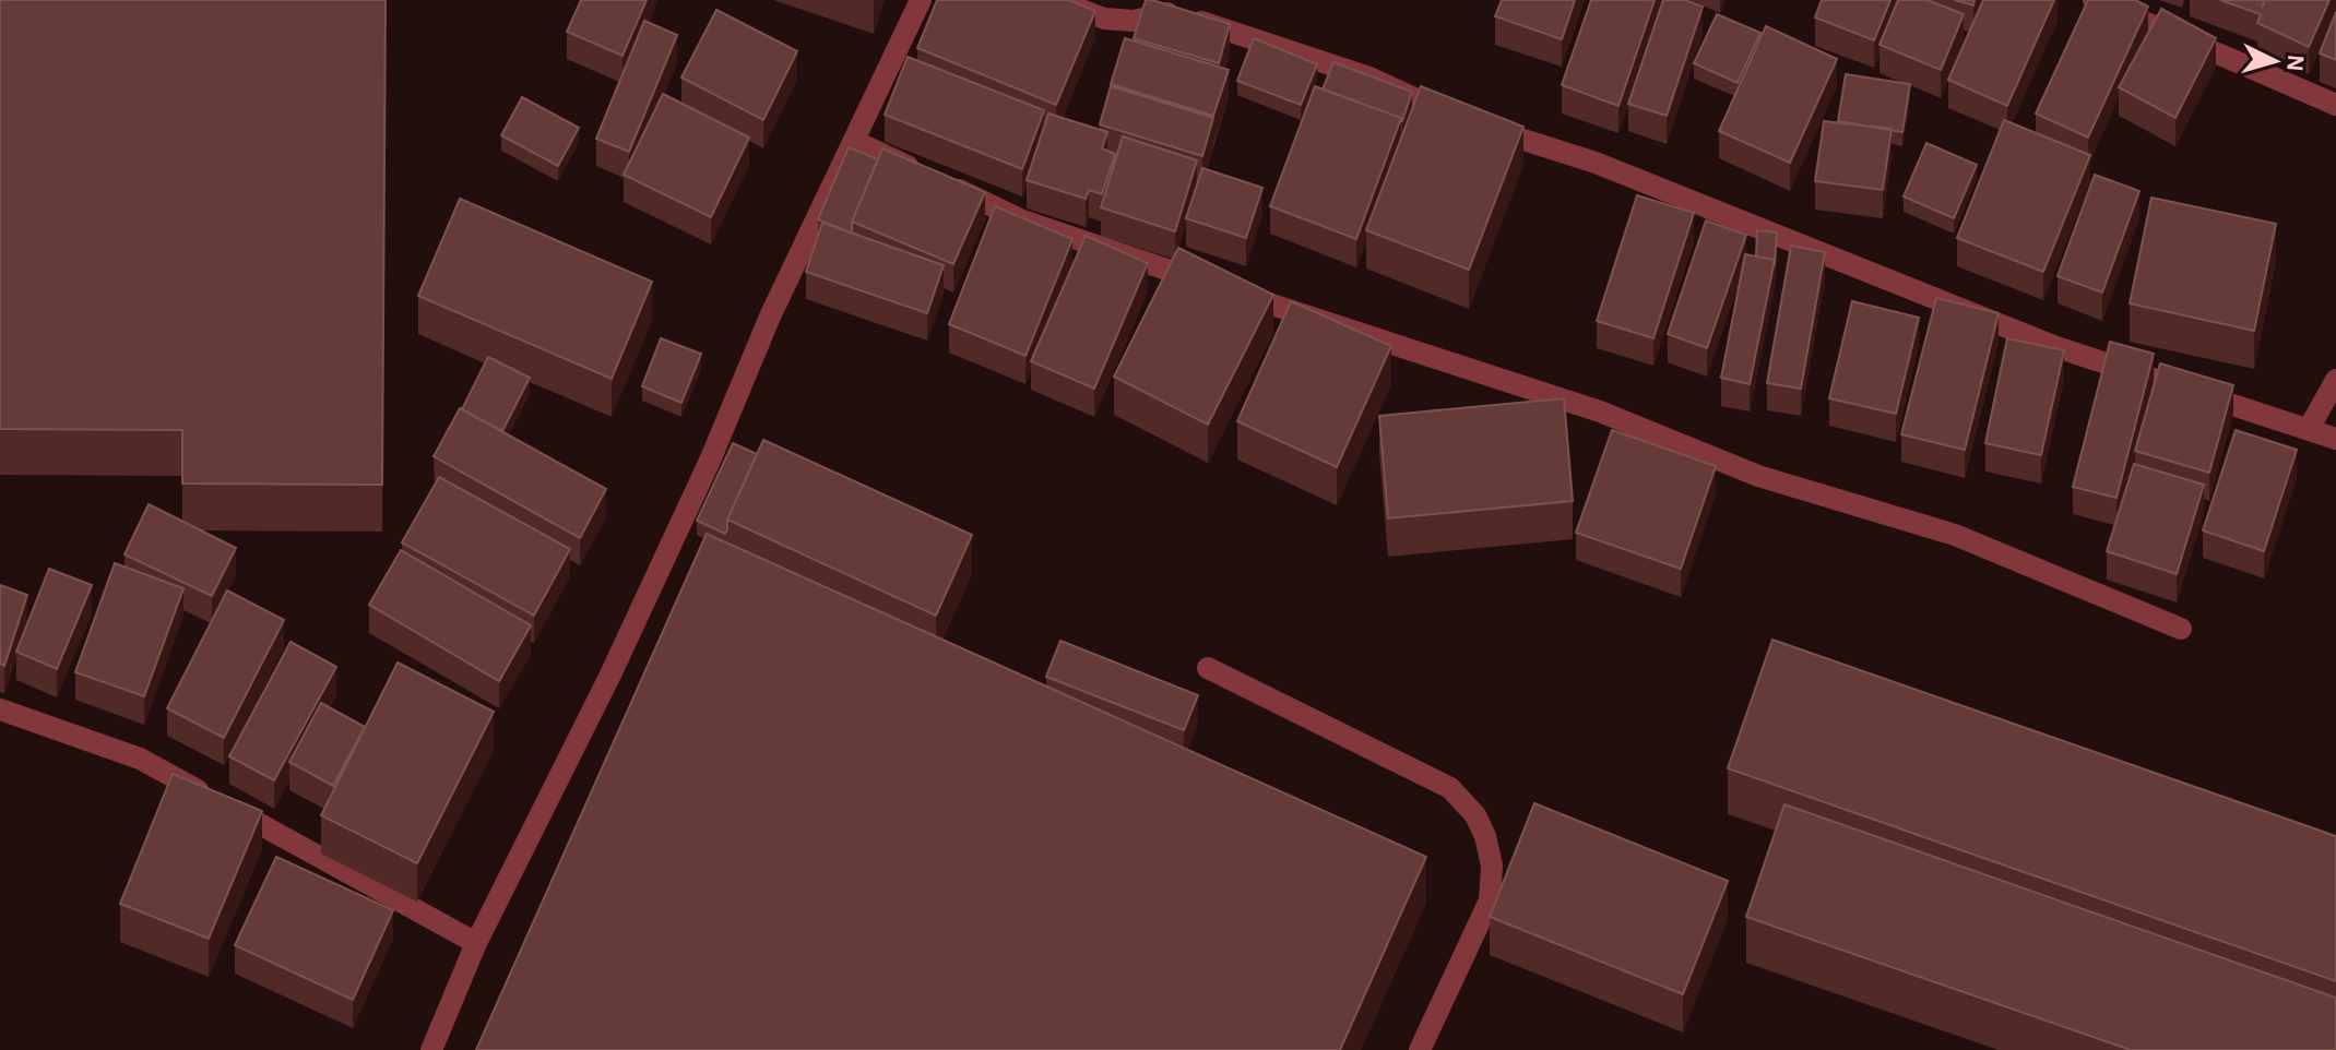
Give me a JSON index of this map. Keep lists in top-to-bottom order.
{
  "north": "right"
}
